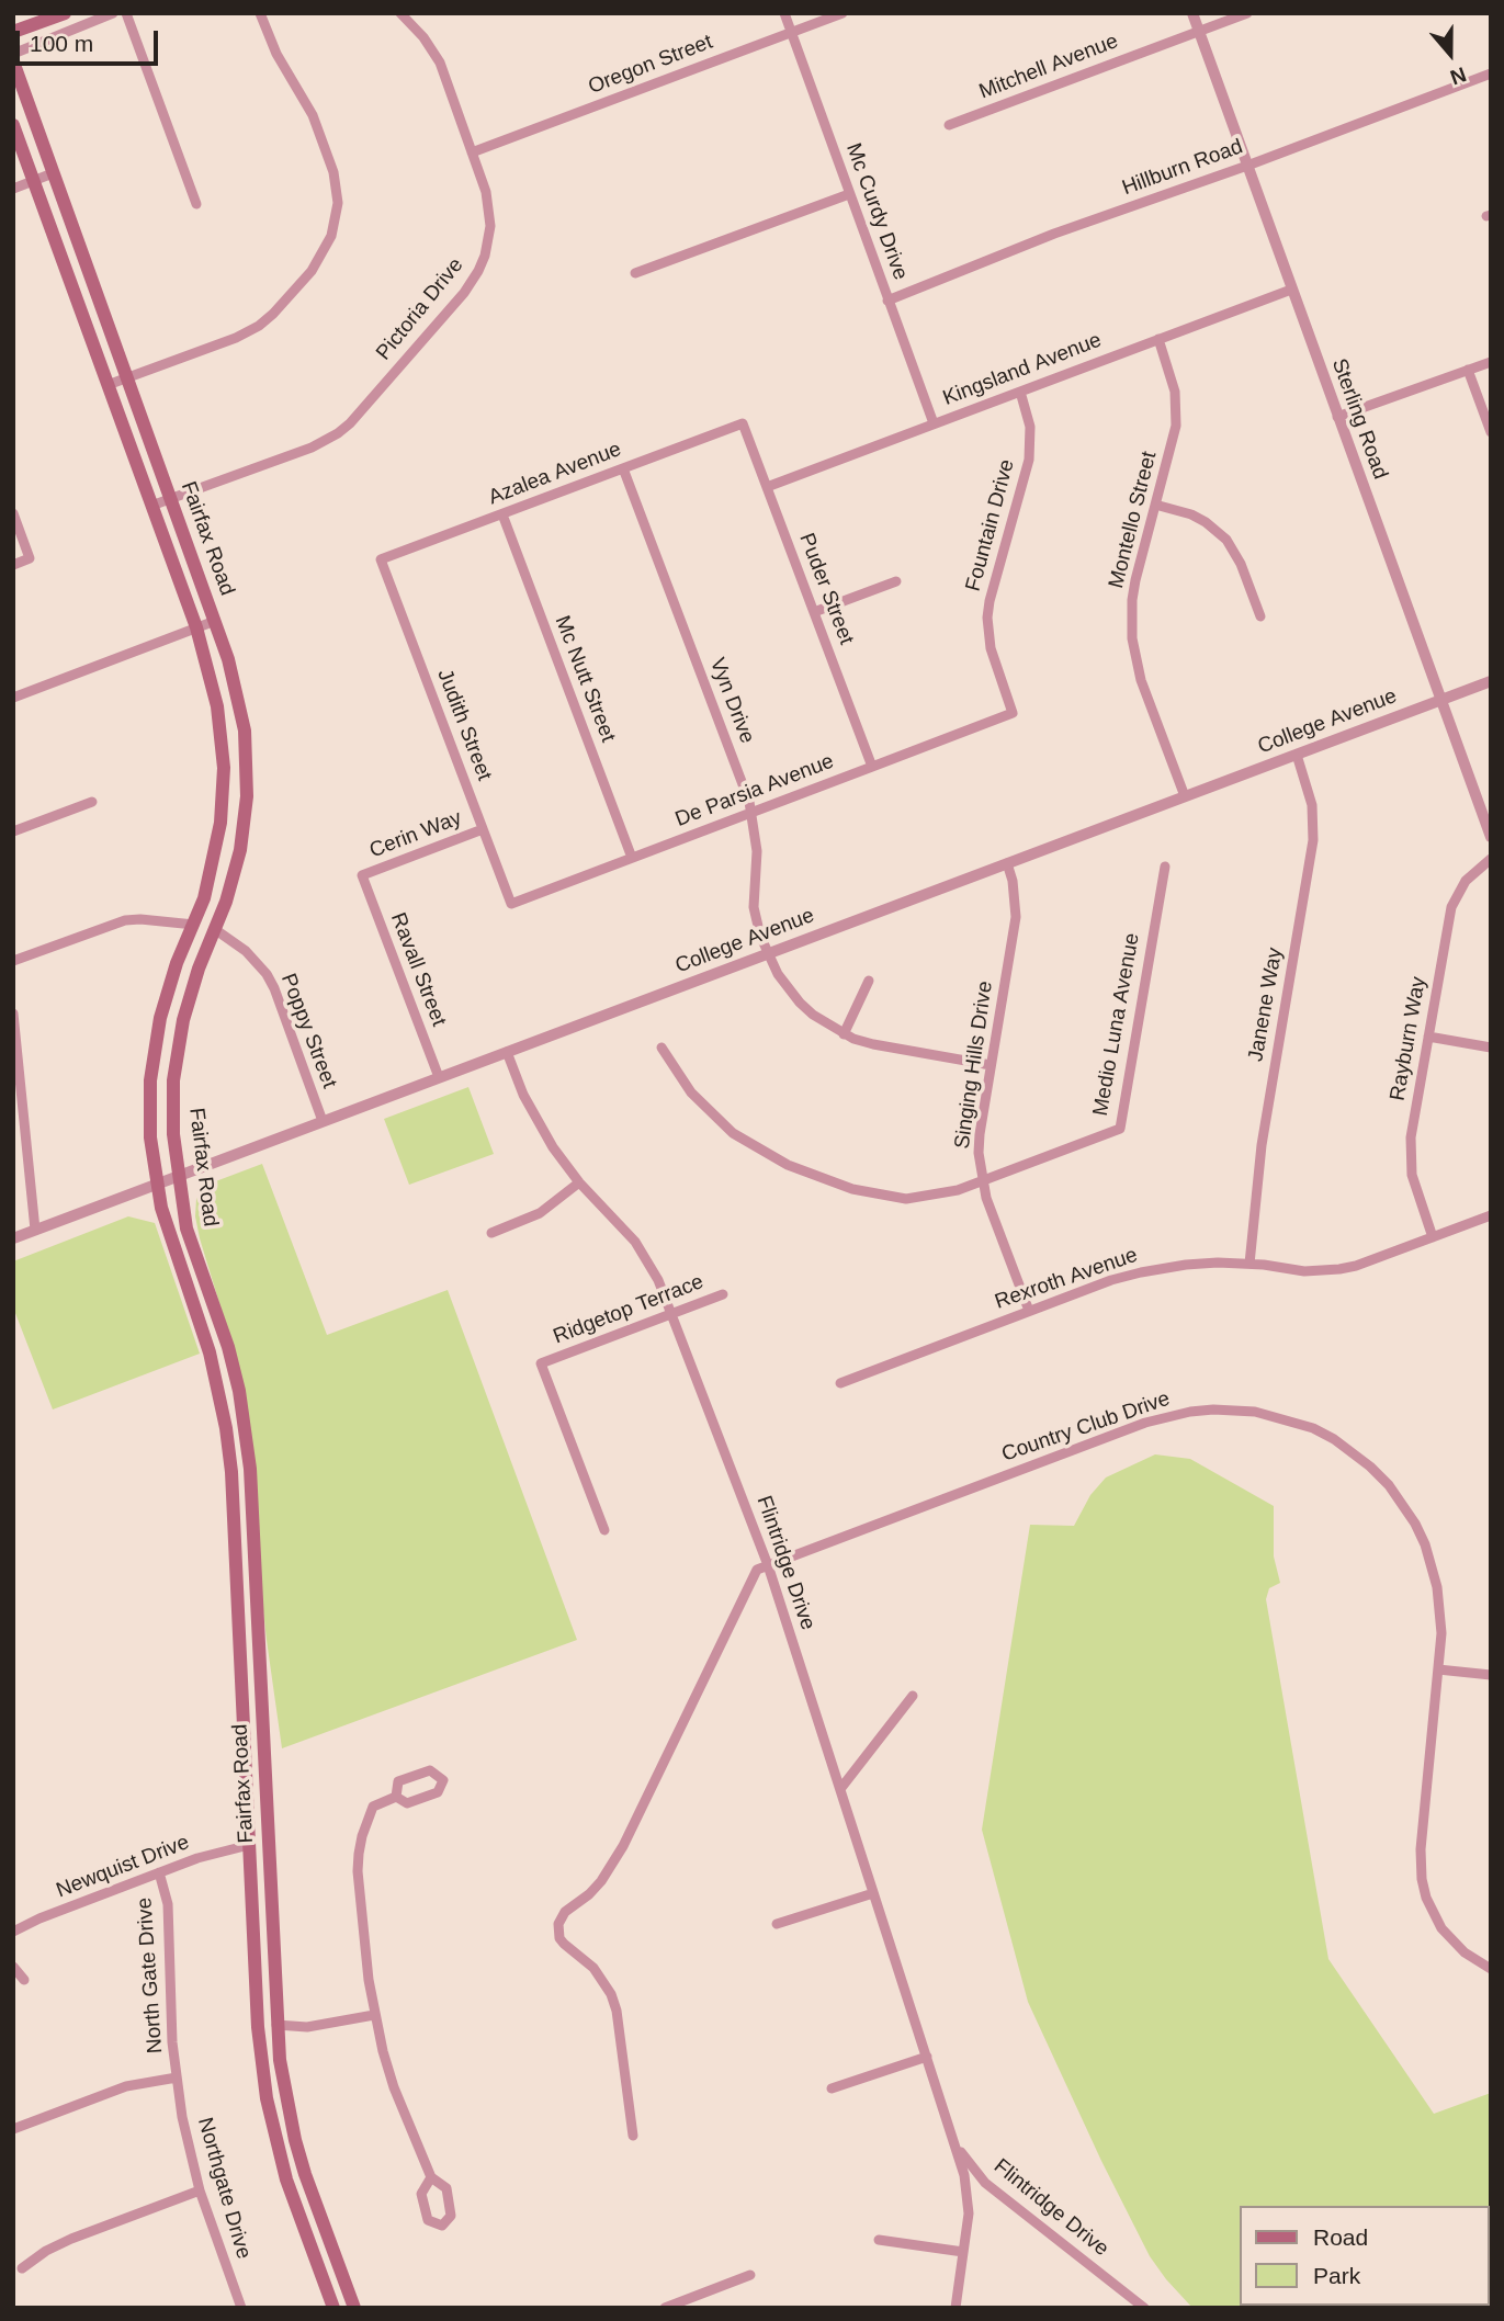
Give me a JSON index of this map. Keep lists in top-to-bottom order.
{
  "streets": {
    "main road": ["Fairfax Road"],
    "street": [
      "Oregon Street",
      "Mitchell Avenue",
      "Hillburn Road",
      "Mc Curdy Drive",
      "Pictoria Drive",
      "Kingsland Avenue",
      "Sterling Road",
      "Azalea Avenue",
      "Montello Street",
      "Fountain Drive",
      "Puder Street",
      "Mc Nutt Street",
      "Vyn Drive",
      "College Avenue",
      "Judith Street",
      "De Parsia Avenue",
      "Cerin Way",
      "Ravall Street",
      "Janene Way",
      "Medio Luna Avenue",
      "Poppy Street",
      "Rayburn Way",
      "Singing Hills Drive",
      "Rexroth Avenue",
      "Ridgetop Terrace",
      "Country Club Drive",
      "Flintridge Drive",
      "Newquist Drive",
      "North Gate Drive",
      "Northgate Drive"
    ]
  },
  "crossings": [
    ["Oregon Street", "Mc Curdy Drive"],
    ["Oregon Street", "Pictoria Drive"],
    ["Mitchell Avenue", "Sterling Road"],
    ["Hillburn Road", "Mc Curdy Drive"],
    ["Hillburn Road", "Sterling Road"],
    ["Mc Curdy Drive", "Kingsland Avenue"],
    ["Pictoria Drive", "Fairfax Road"],
    ["Kingsland Avenue", "Sterling Road"],
    ["Kingsland Avenue", "Montello Street"],
    ["Kingsland Avenue", "Fountain Drive"],
    ["Kingsland Avenue", "Puder Street"],
    ["Sterling Road", "College Avenue"],
    ["Azalea Avenue", "Puder Street"],
    ["Azalea Avenue", "Mc Nutt Street"],
    ["Azalea Avenue", "Vyn Drive"],
    ["Azalea Avenue", "Judith Street"],
    ["Montello Street", "College Avenue"],
    ["Fountain Drive", "De Parsia Avenue"],
    ["Fairfax Road", "College Avenue"],
    ["Fairfax Road", "Poppy Street"],
    ["Fairfax Road", "Newquist Drive"],
    ["Puder Street", "De Parsia Avenue"],
    ["Mc Nutt Street", "De Parsia Avenue"],
    ["Vyn Drive", "College Avenue"],
    ["Vyn Drive", "De Parsia Avenue"],
    ["Vyn Drive", "Singing Hills Drive"],
    ["College Avenue", "Ravall Street"],
    ["College Avenue", "Janene Way"],
    ["College Avenue", "Poppy Street"],
    ["College Avenue", "Singing Hills Drive"],
    ["College Avenue", "Flintridge Drive"],
    ["Judith Street", "De Parsia Avenue"],
    ["Judith Street", "Cerin Way"],
    ["Cerin Way", "Ravall Street"],
    ["Janene Way", "Rexroth Avenue"],
    ["Medio Luna Avenue", "Singing Hills Drive"],
    ["Rayburn Way", "Rexroth Avenue"],
    ["Singing Hills Drive", "Rexroth Avenue"],
    ["Ridgetop Terrace", "Flintridge Drive"],
    ["Country Club Drive", "Flintridge Drive"],
    ["Newquist Drive", "North Gate Drive"],
    ["North Gate Drive", "Northgate Drive"]
  ],
  "legend": ["Road", "Park"],
  "scale_bar": "100 m",
  "north": "bottom"
}
